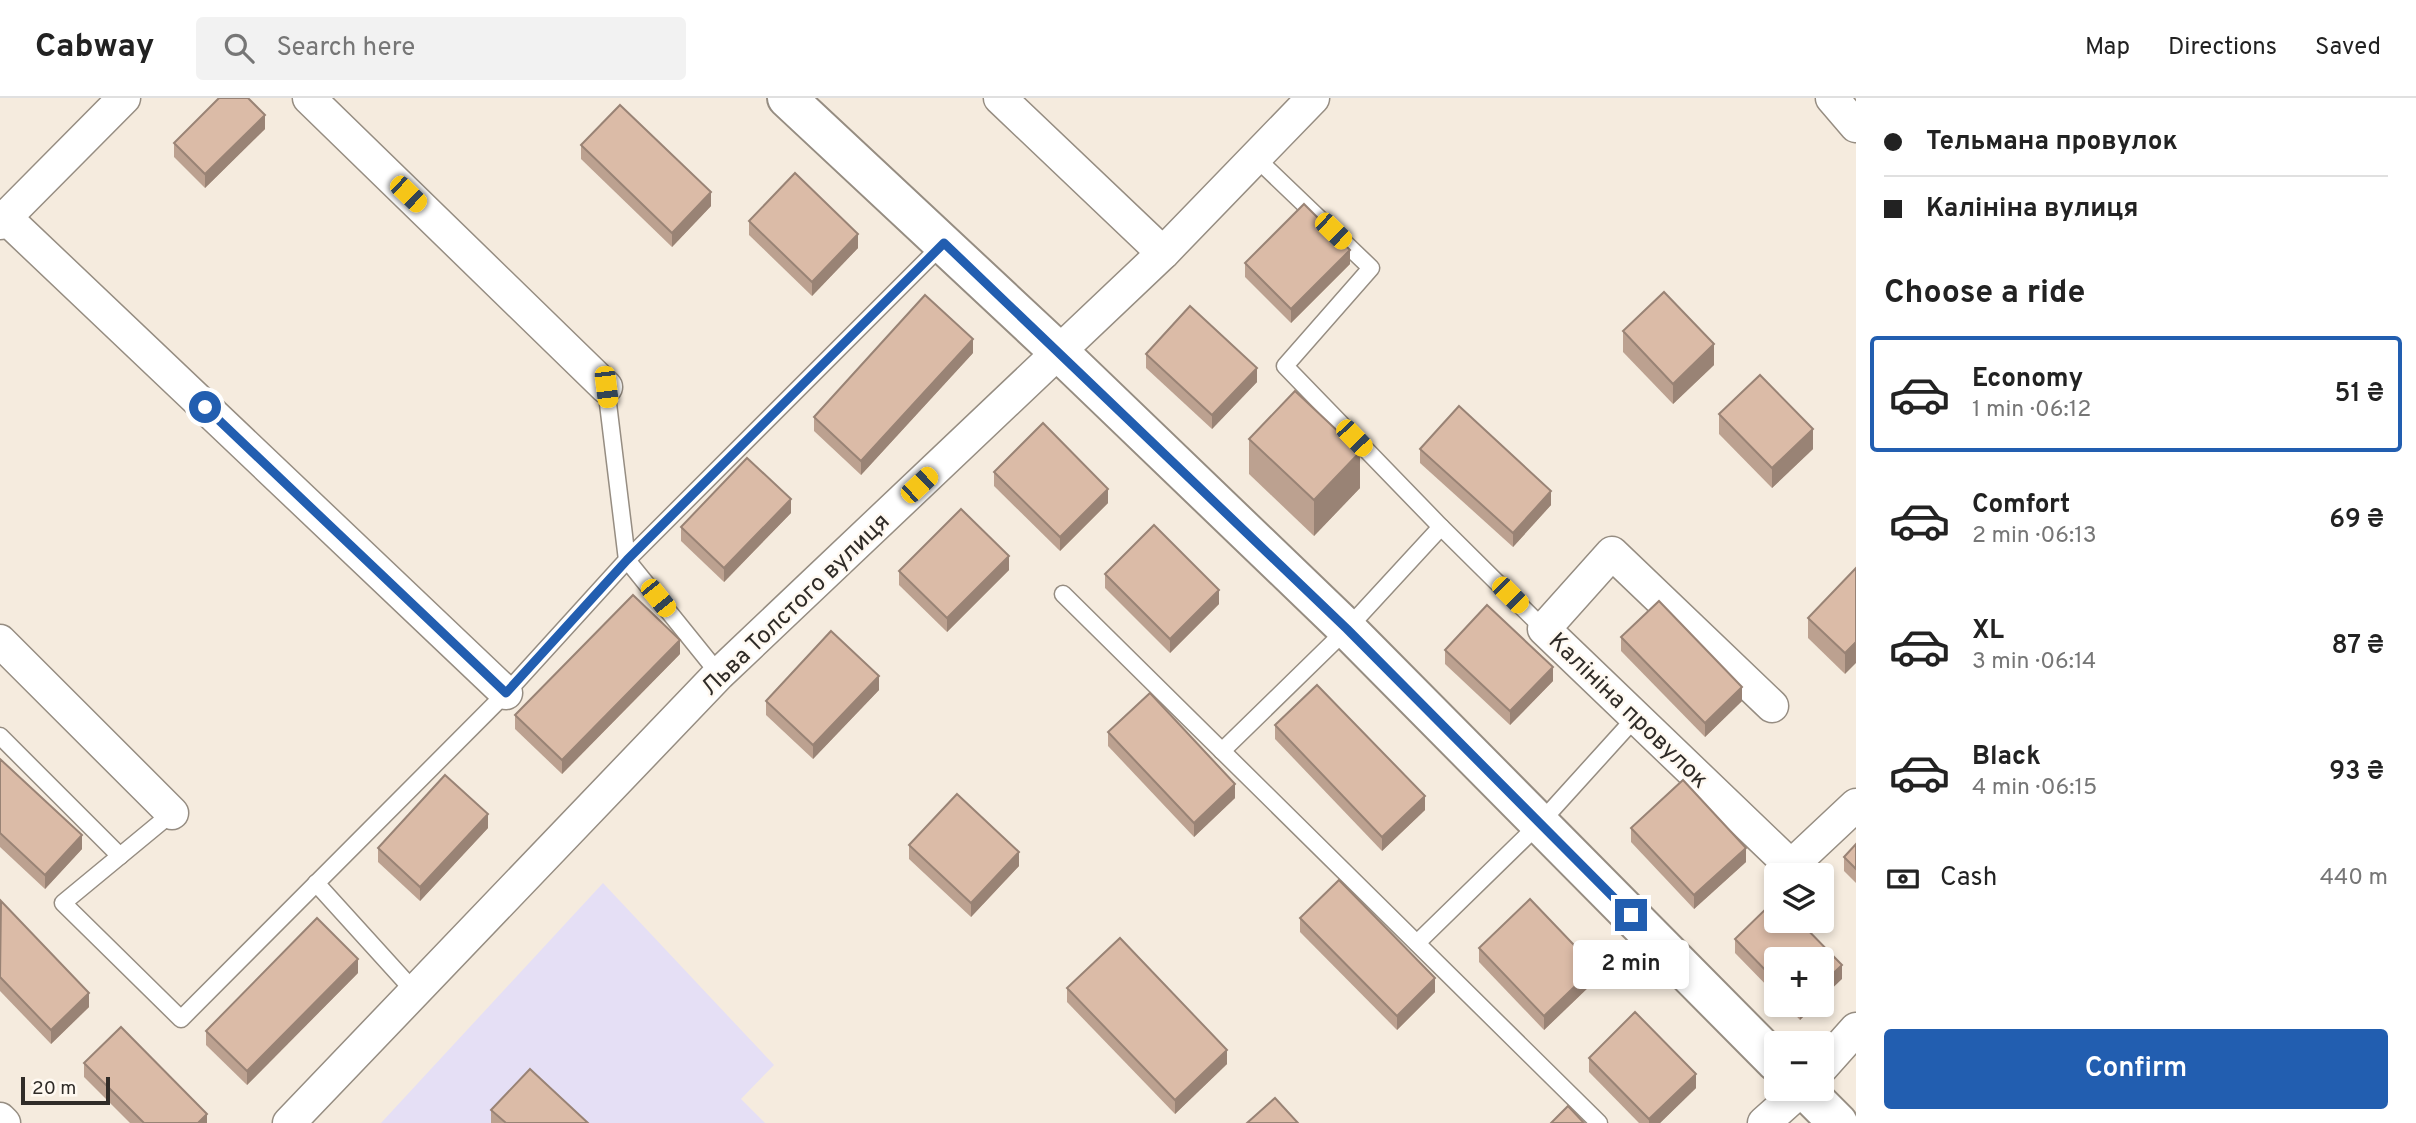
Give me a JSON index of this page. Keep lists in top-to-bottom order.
{
  "streets": {
    "street": ["Льва Толстого вулиця", "Калініна провулок"]
  },
  "scale_bar": "20 m",
  "page": {
    "header": "Cabway",
    "search": "Search here",
    "nav": ["Map", "Directions", "Saved"],
    "banner": ["Тельмана провулок", "Калініна вулиця"],
    "heading": "Choose a ride",
    "list": [
      {
        "name": "Economy",
        "note": "1 min · 06:12",
        "value": "51 ₴"
      },
      {
        "name": "Comfort",
        "note": "2 min · 06:13",
        "value": "69 ₴"
      },
      {
        "name": "XL",
        "note": "3 min · 06:14",
        "value": "87 ₴"
      },
      {
        "name": "Black",
        "note": "4 min · 06:15",
        "value": "93 ₴"
      }
    ],
    "pay": ["Cash", "440 m"],
    "map_buttons": ["+", "−"],
    "bubble": "2 min",
    "buttons": "Confirm",
    "scale": "20 m"
  }
}
